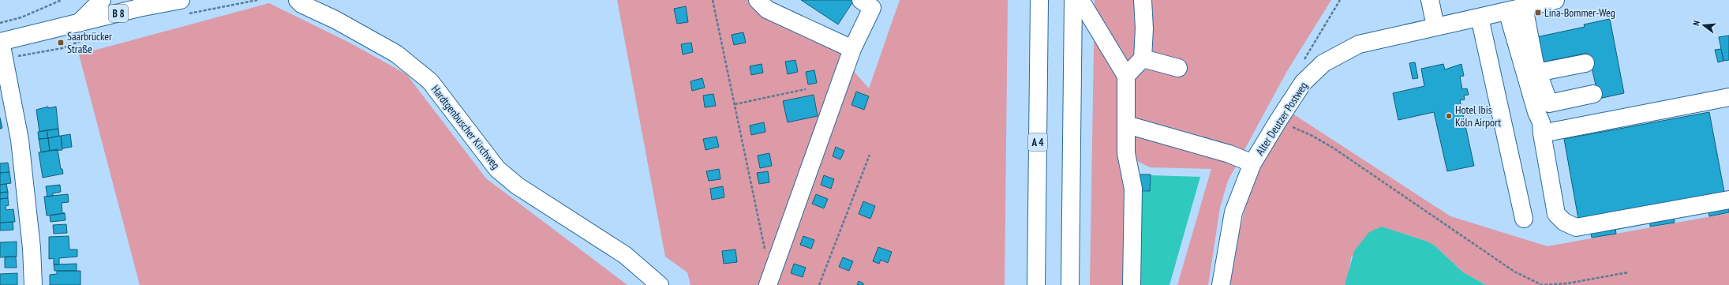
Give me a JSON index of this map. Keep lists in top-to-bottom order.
{
  "streets": {
    "main road": [
      "B 8",
      "Alter Deutzer Postweg",
      "Hardtgenbuscher Kirchweg",
      "A 4"
    ]
  },
  "places": {
    "transit": ["Lina-Bommer-Weg", "Saarbrücker Straße"],
    "other": ["Hotel Ibis Köln Airport"]
  },
  "north": "left"
}
